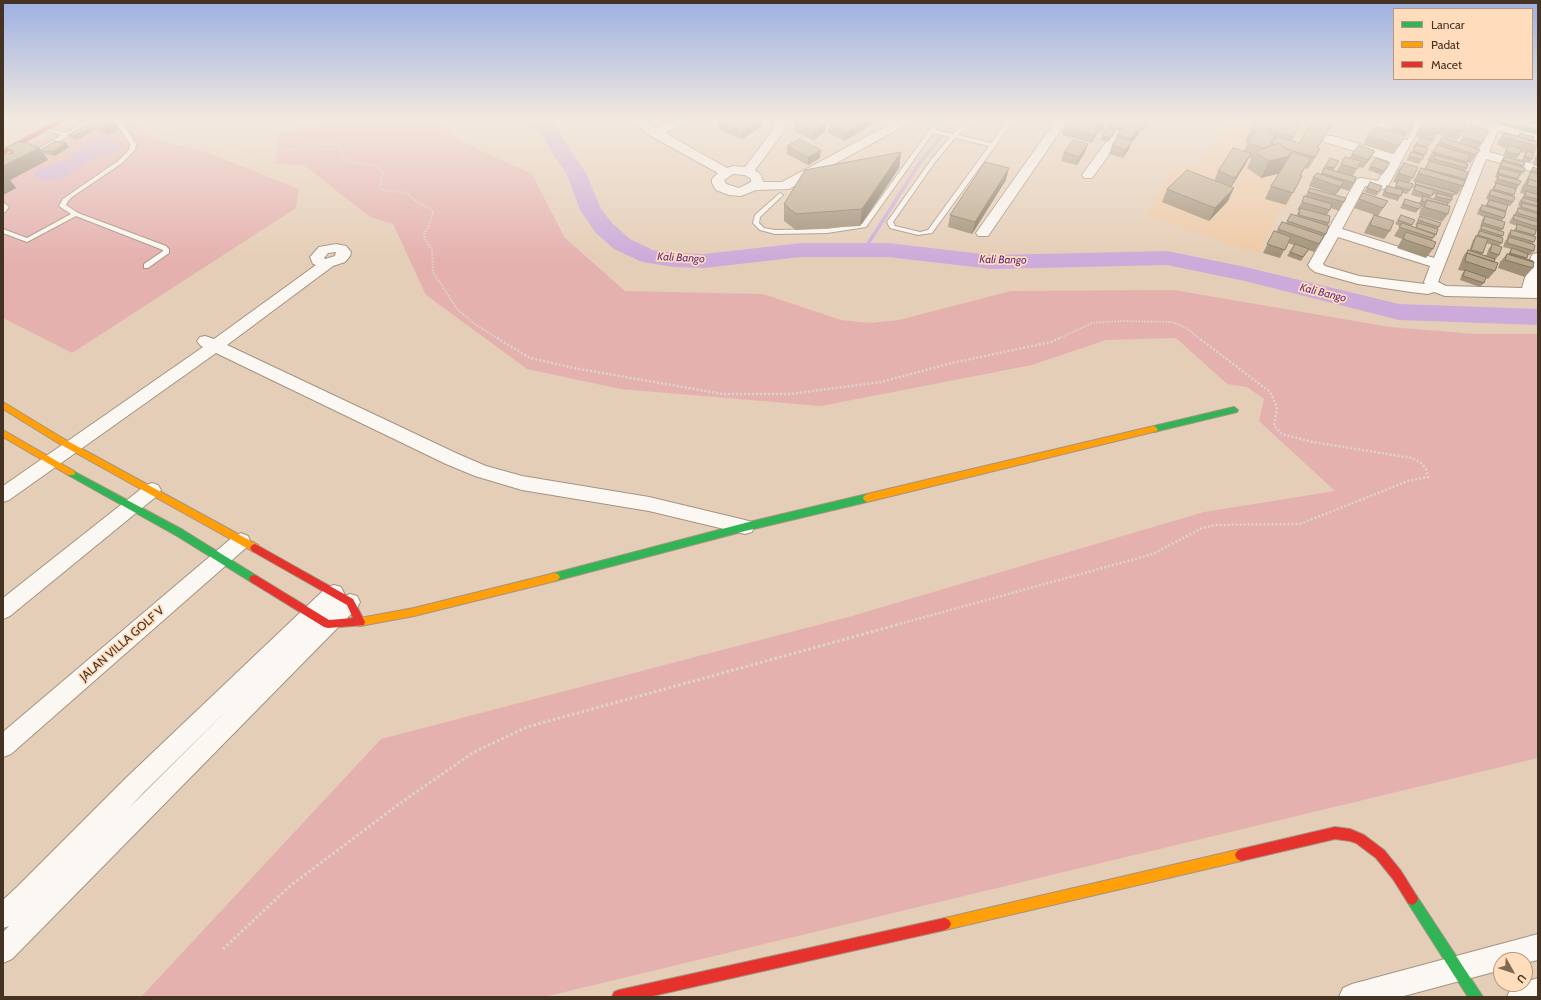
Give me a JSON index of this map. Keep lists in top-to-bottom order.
{
  "streets": {
    "street": ["JALAN VILLA GOLF V"]
  },
  "water": ["Kali Bango"],
  "legend": ["Lancar", "Padat", "Macet"],
  "north": "bottom right"
}
